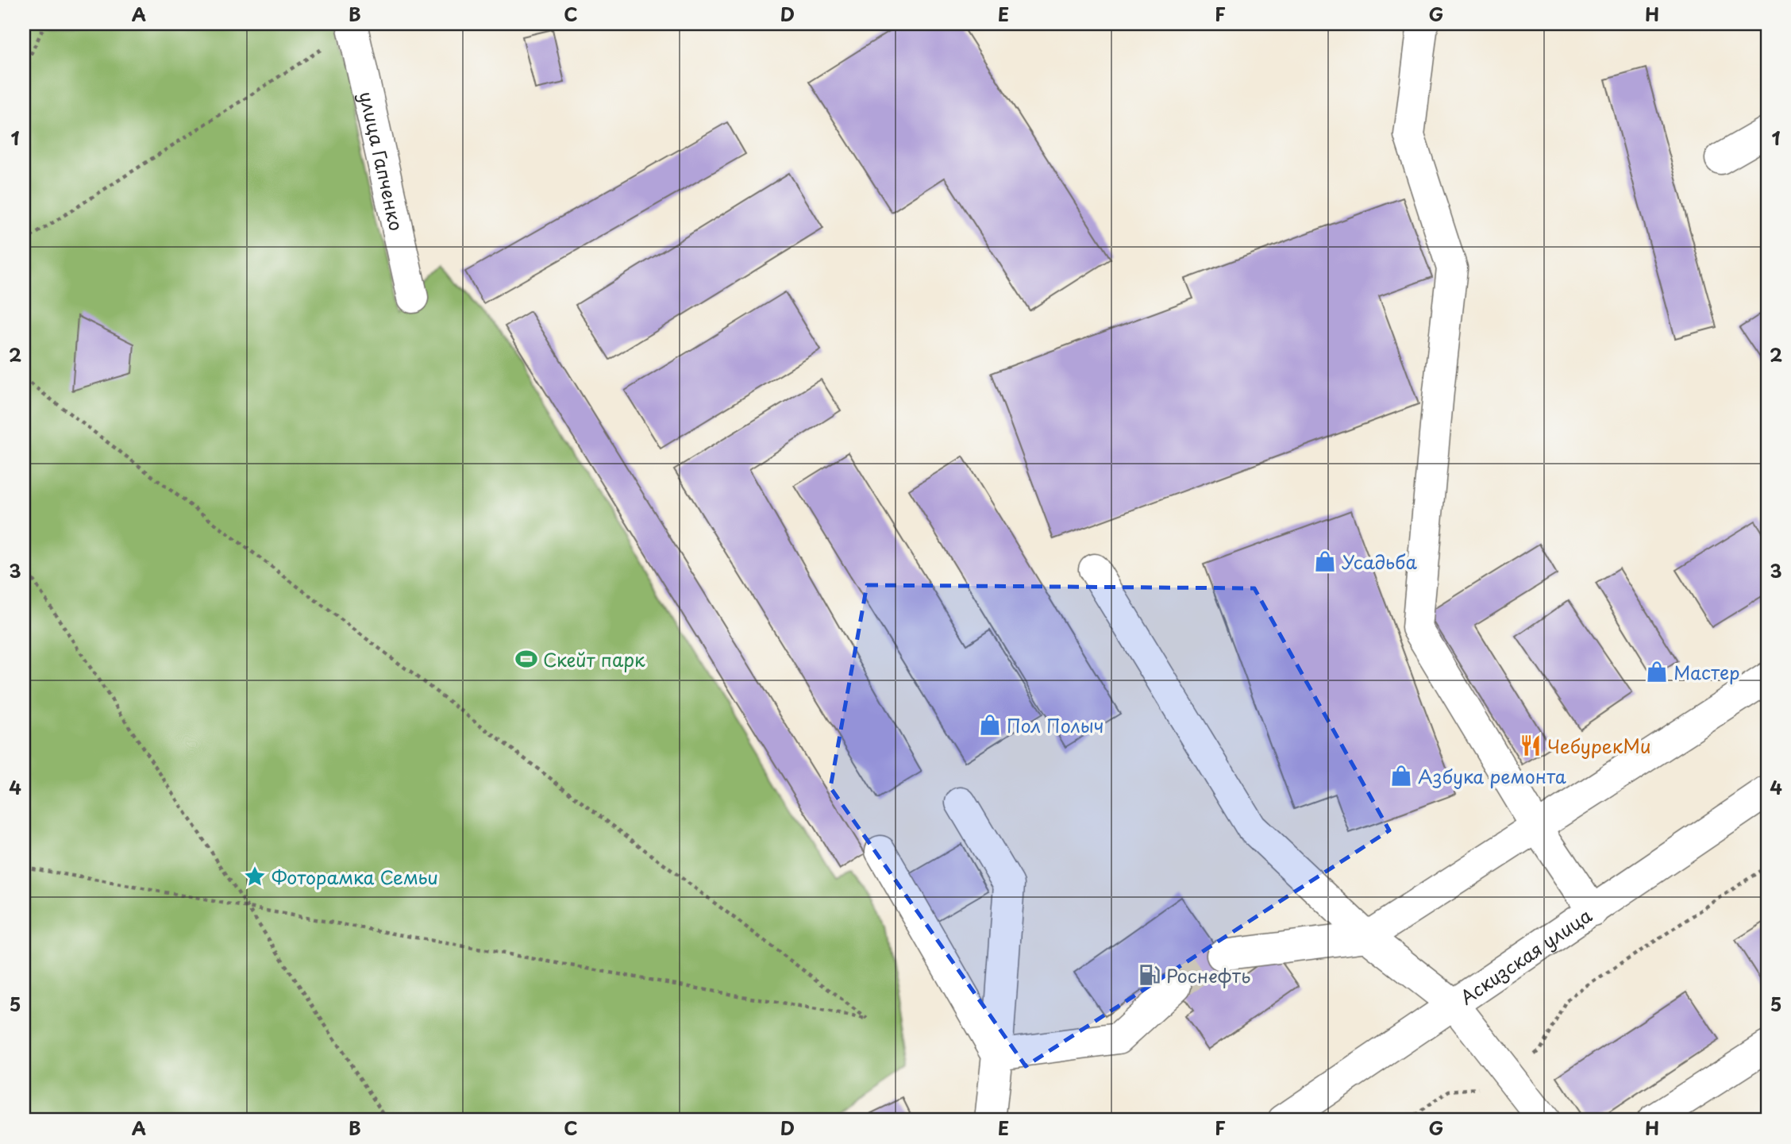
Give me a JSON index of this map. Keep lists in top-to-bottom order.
{
  "streets": {
    "main road": ["улица Гапченко", "Аскизская улица"]
  },
  "places": {
    "shop": [
      "Усадьба",
      "Мастер",
      "Пол Полыч",
      "Азбука ремонта"
    ],
    "sports": ["Скейт парк"],
    "restaurant": ["ЧебурекМи"],
    "place": ["Фоторамка Семьи"],
    "fuel station": ["Роснефть"]
  },
  "grid": {
    "columns": [
      "A",
      "B",
      "C",
      "D",
      "E",
      "F",
      "G",
      "H"
    ],
    "rows": [
      "1",
      "2",
      "3",
      "4",
      "5"
    ]
  }
}
